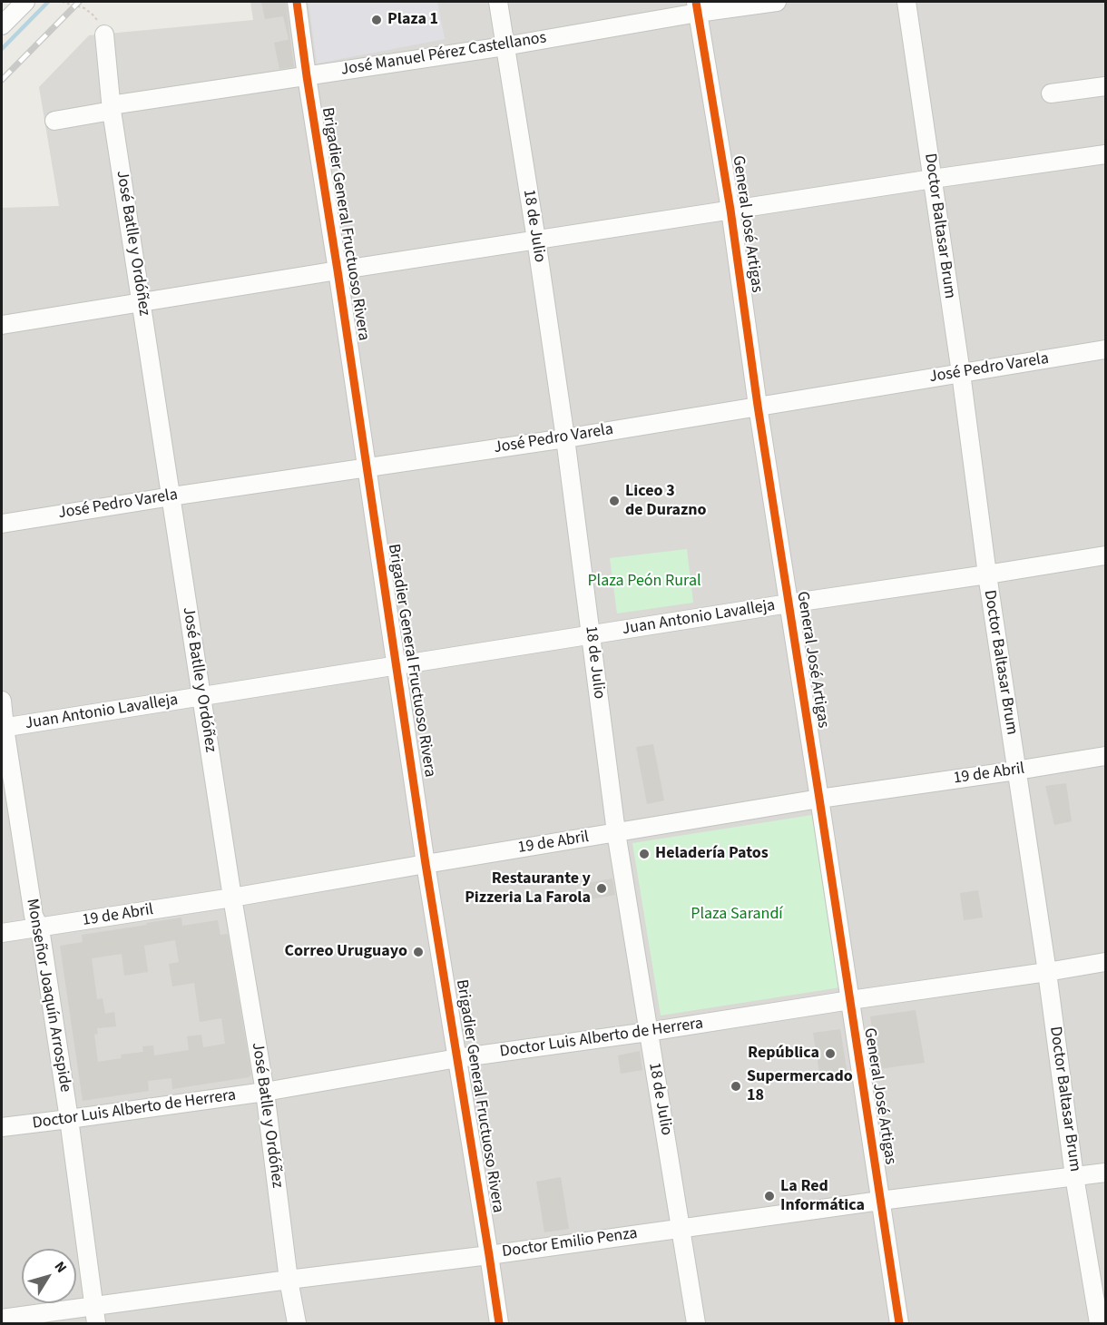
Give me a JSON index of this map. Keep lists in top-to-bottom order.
{
  "streets": {
    "street": [
      "José Manuel Pérez Castellanos",
      "Brigadier General Fructuoso Rivera",
      "General José Artigas",
      "18 de Julio",
      "Doctor Baltasar Brum",
      "José Batlle y Ordóñez",
      "José Pedro Varela",
      "Juan Antonio Lavalleja",
      "19 de Abril",
      "Monseñor Joaquín Arrospide",
      "Doctor Luis Alberto de Herrera",
      "Doctor Emilio Penza"
    ]
  },
  "crossings": [
    ["José Manuel Pérez Castellanos", "Brigadier General Fructuoso Rivera"],
    ["José Manuel Pérez Castellanos", "General José Artigas"],
    ["José Manuel Pérez Castellanos", "18 de Julio"],
    ["José Manuel Pérez Castellanos", "José Batlle y Ordóñez"],
    ["Brigadier General Fructuoso Rivera", "José Pedro Varela"],
    ["Brigadier General Fructuoso Rivera", "Juan Antonio Lavalleja"],
    ["Brigadier General Fructuoso Rivera", "19 de Abril"],
    ["Brigadier General Fructuoso Rivera", "Doctor Luis Alberto de Herrera"],
    ["Brigadier General Fructuoso Rivera", "Doctor Emilio Penza"],
    ["General José Artigas", "José Pedro Varela"],
    ["General José Artigas", "Juan Antonio Lavalleja"],
    ["General José Artigas", "19 de Abril"],
    ["General José Artigas", "Doctor Luis Alberto de Herrera"],
    ["General José Artigas", "Doctor Emilio Penza"],
    ["18 de Julio", "José Pedro Varela"],
    ["18 de Julio", "Juan Antonio Lavalleja"],
    ["18 de Julio", "19 de Abril"],
    ["18 de Julio", "Doctor Luis Alberto de Herrera"],
    ["18 de Julio", "Doctor Emilio Penza"],
    ["Doctor Baltasar Brum", "José Pedro Varela"],
    ["Doctor Baltasar Brum", "Juan Antonio Lavalleja"],
    ["Doctor Baltasar Brum", "19 de Abril"],
    ["Doctor Baltasar Brum", "Doctor Luis Alberto de Herrera"],
    ["Doctor Baltasar Brum", "Doctor Emilio Penza"],
    ["José Batlle y Ordóñez", "José Pedro Varela"],
    ["José Batlle y Ordóñez", "Juan Antonio Lavalleja"],
    ["José Batlle y Ordóñez", "19 de Abril"],
    ["José Batlle y Ordóñez", "Doctor Luis Alberto de Herrera"],
    ["José Batlle y Ordóñez", "Doctor Emilio Penza"],
    ["Juan Antonio Lavalleja", "Monseñor Joaquín Arrospide"],
    ["19 de Abril", "Monseñor Joaquín Arrospide"],
    ["Monseñor Joaquín Arrospide", "Doctor Luis Alberto de Herrera"],
    ["Monseñor Joaquín Arrospide", "Doctor Emilio Penza"]
  ],
  "parks": ["Plaza Peón Rural", "Plaza Sarandí"],
  "places": [
    "Plaza 1",
    "Liceo 3 de Durazno",
    "Heladería Patos",
    "Restaurante y Pizzeria La Farola",
    "Correo Uruguayo",
    "República",
    "Supermercado 18",
    "La Red Informática"
  ],
  "north": "top right"
}
